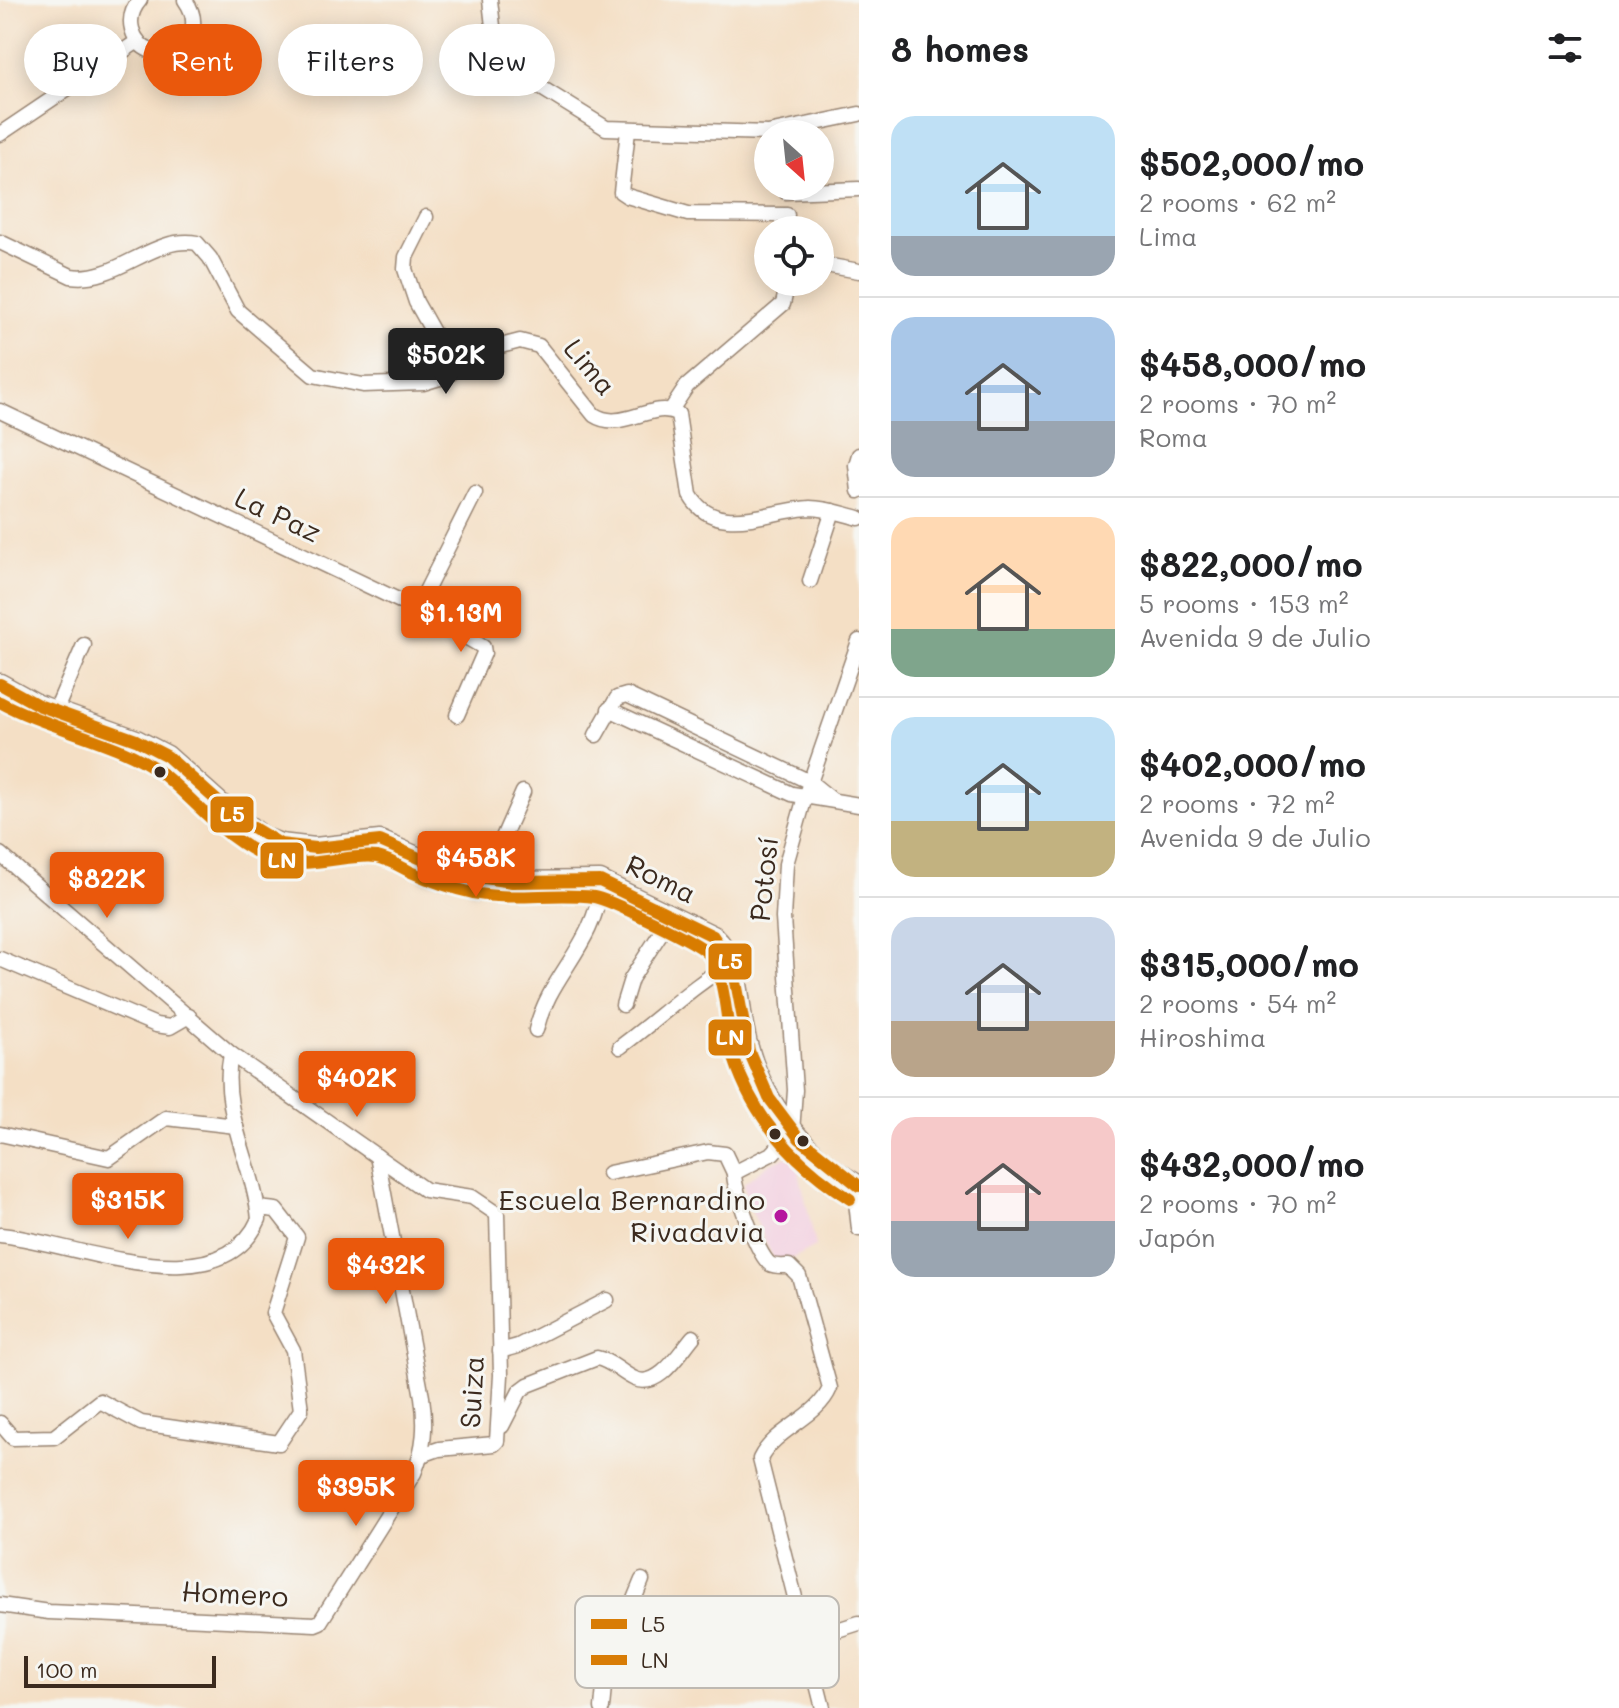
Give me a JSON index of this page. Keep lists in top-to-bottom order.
{
  "streets": {
    "main road": ["Roma"],
    "street": [
      "Lima",
      "La Paz",
      "Potosí",
      "Suiza",
      "Homero"
    ]
  },
  "crossings": [
    ["Suiza", "Homero"]
  ],
  "places": ["Escuela Bernardino Rivadavia"],
  "lines": ["transit line L5", "transit line LN"],
  "legend": ["L5", "LN"],
  "scale_bar": "100 m",
  "north": "bottom right",
  "page": {
    "heading": "8 homes",
    "chip": [
      "Buy",
      "Rent",
      "Filters",
      "New"
    ],
    "list": [
      {
        "name": "$502,000/mo",
        "note": "2 rooms · 62 m² · Lima"
      },
      {
        "name": "$458,000/mo",
        "note": "2 rooms · 70 m² · Roma"
      },
      {
        "name": "$822,000/mo",
        "note": "5 rooms · 153 m² · Avenida 9 de Julio"
      },
      {
        "name": "$402,000/mo",
        "note": "2 rooms · 72 m² · Avenida 9 de Julio"
      },
      {
        "name": "$315,000/mo",
        "note": "2 rooms · 54 m² · Hiroshima"
      },
      {
        "name": "$432,000/mo",
        "note": "2 rooms · 70 m² · Japón"
      }
    ],
    "price": [
      "$502K",
      "$1.13M",
      "$458K",
      "$822K",
      "$402K",
      "$315K",
      "$432K",
      "$395K"
    ],
    "scale": "100 m"
  }
}
